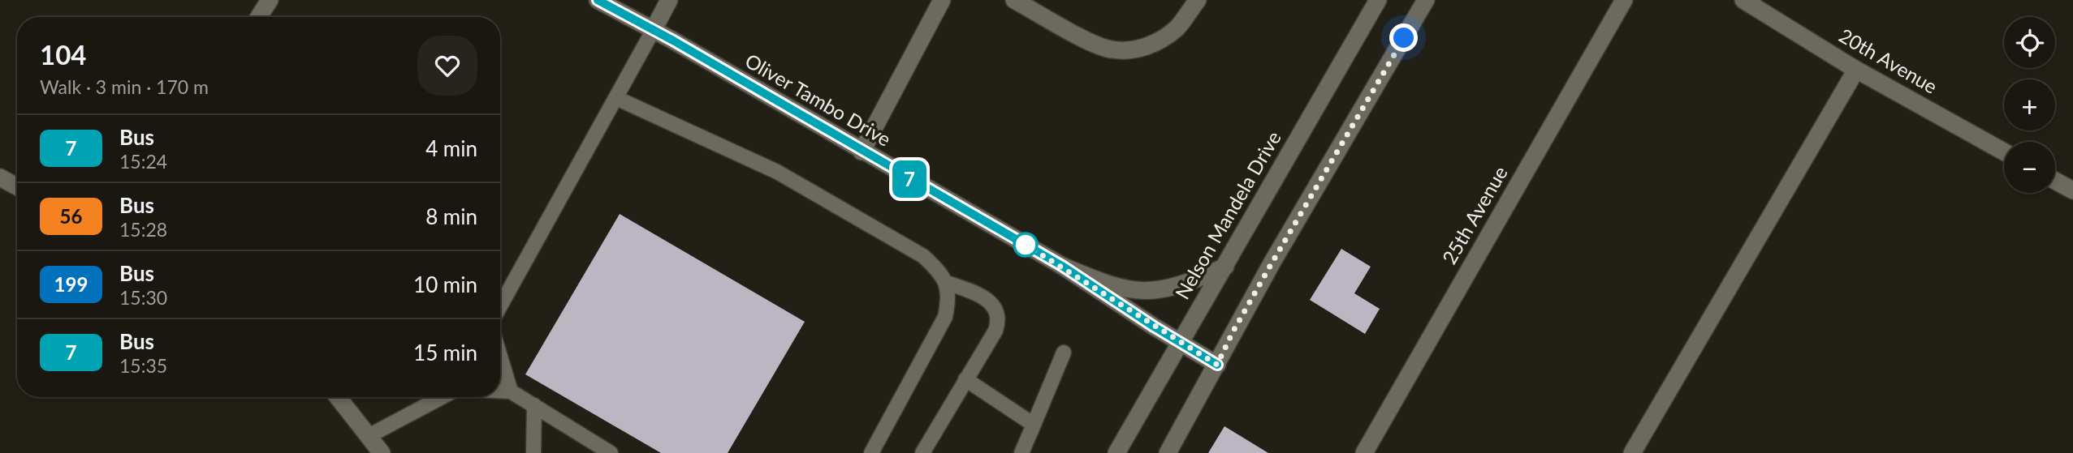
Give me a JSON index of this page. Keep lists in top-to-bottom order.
{
  "streets": {
    "street": [
      "20th Avenue",
      "Oliver Tambo Drive",
      "Nelson Mandela Drive",
      "25th Avenue"
    ]
  },
  "crossings": [
    ["Oliver Tambo Drive", "Nelson Mandela Drive"]
  ],
  "lines": ["bus line 7"],
  "page": {
    "on_map": "7",
    "map_buttons": ["+", "−"],
    "heading": ["104", "Walk · 3 min · 170 m"],
    "list": [
      {
        "mark": "7",
        "name": "Bus",
        "note": "15:24",
        "value": "4 min"
      },
      {
        "mark": "56",
        "name": "Bus",
        "note": "15:28",
        "value": "8 min"
      },
      {
        "mark": "199",
        "name": "Bus",
        "note": "15:30",
        "value": "10 min"
      },
      {
        "mark": "7",
        "name": "Bus",
        "note": "15:35",
        "value": "15 min"
      }
    ]
  }
}
